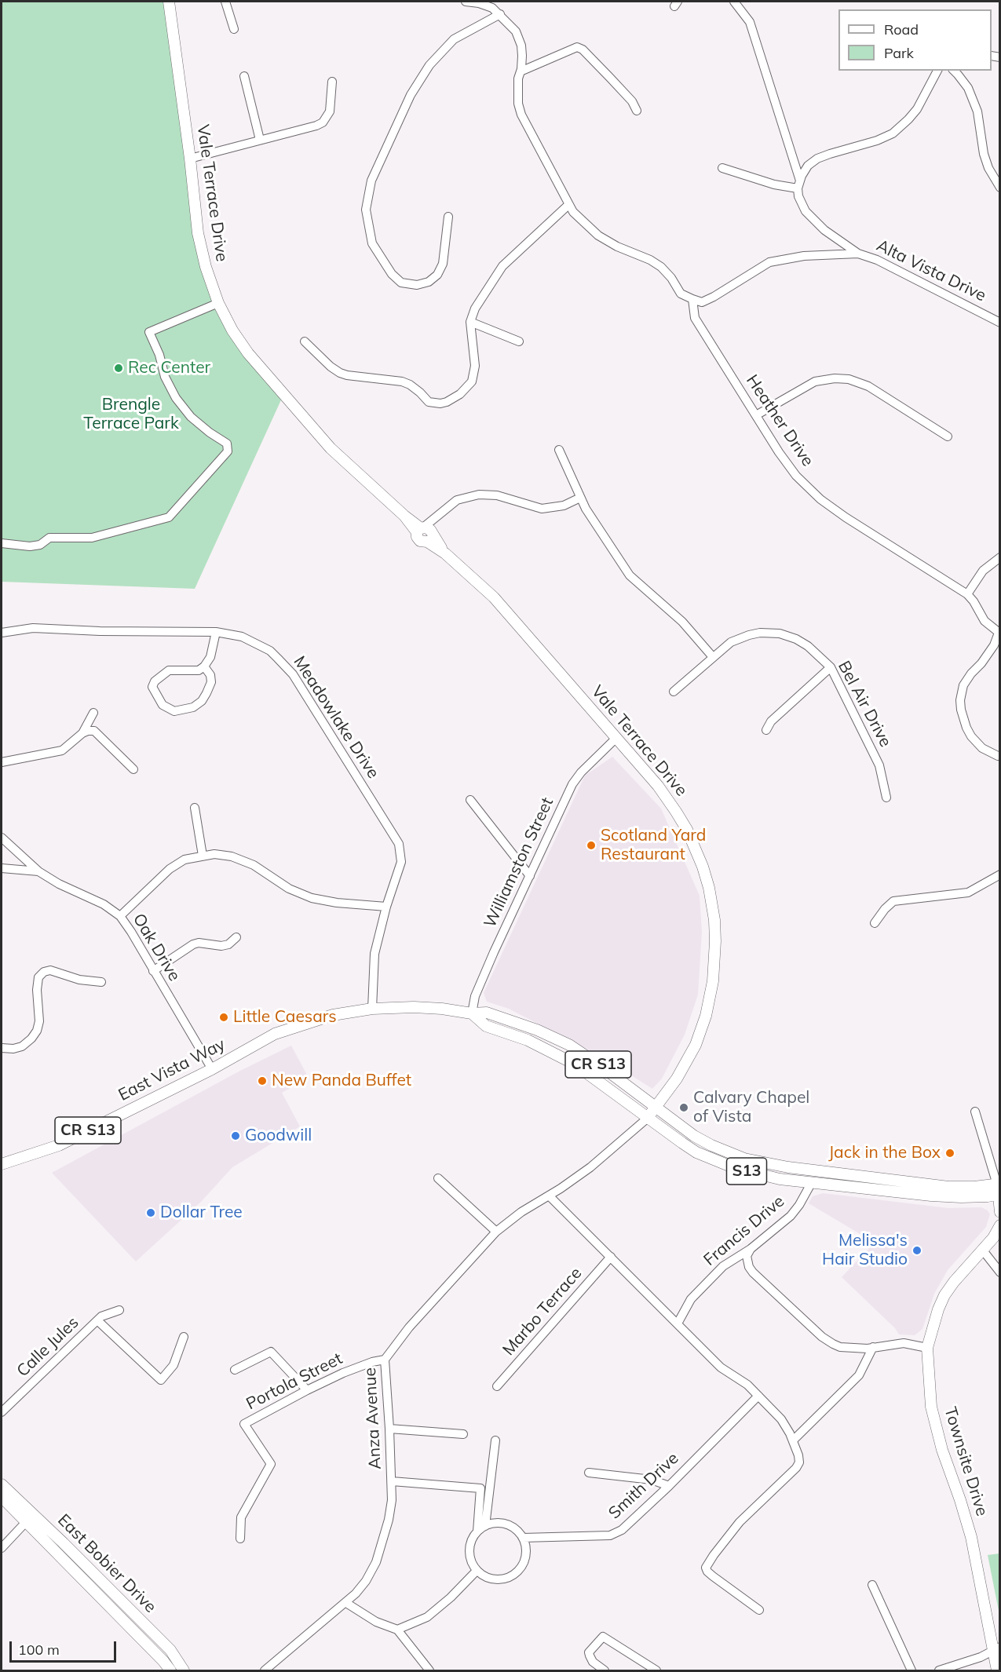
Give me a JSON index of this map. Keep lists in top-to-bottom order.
{
  "streets": {
    "main road": [
      "Vale Terrace Drive",
      "CR S13",
      "East Vista Way",
      "S13",
      "Townsite Drive",
      "East Bobier Drive"
    ],
    "street": [
      "Alta Vista Drive",
      "Heather Drive",
      "Bel Air Drive",
      "Meadowlake Drive",
      "Williamston Street",
      "Oak Drive",
      "Francis Drive",
      "Marbo Terrace",
      "Calle Jules",
      "Portola Street",
      "Anza Avenue",
      "Smith Drive"
    ]
  },
  "crossings": [
    ["Vale Terrace Drive", "Williamston Street"],
    ["Vale Terrace Drive", "CR S13"],
    ["Vale Terrace Drive", "East Vista Way"],
    ["Vale Terrace Drive", "S13"],
    ["Vale Terrace Drive", "Anza Avenue"],
    ["Alta Vista Drive", "Heather Drive"],
    ["Meadowlake Drive", "East Vista Way"],
    ["Williamston Street", "CR S13"],
    ["Williamston Street", "East Vista Way"],
    ["Oak Drive", "East Vista Way"],
    ["CR S13", "East Vista Way"],
    ["CR S13", "S13"],
    ["CR S13", "Anza Avenue"],
    ["East Vista Way", "S13"],
    ["S13", "Francis Drive"],
    ["S13", "Anza Avenue"],
    ["Portola Street", "Anza Avenue"]
  ],
  "parks": ["Brengle Terrace Park"],
  "places": [
    "Rec Center",
    "Scotland Yard Restaurant",
    "Little Caesars",
    "New Panda Buffet",
    "Calvary Chapel of Vista",
    "Goodwill",
    "Jack in the Box",
    "Dollar Tree",
    "Melissa's Hair Studio"
  ],
  "legend": ["Road", "Park"],
  "scale_bar": "100 m"
}
